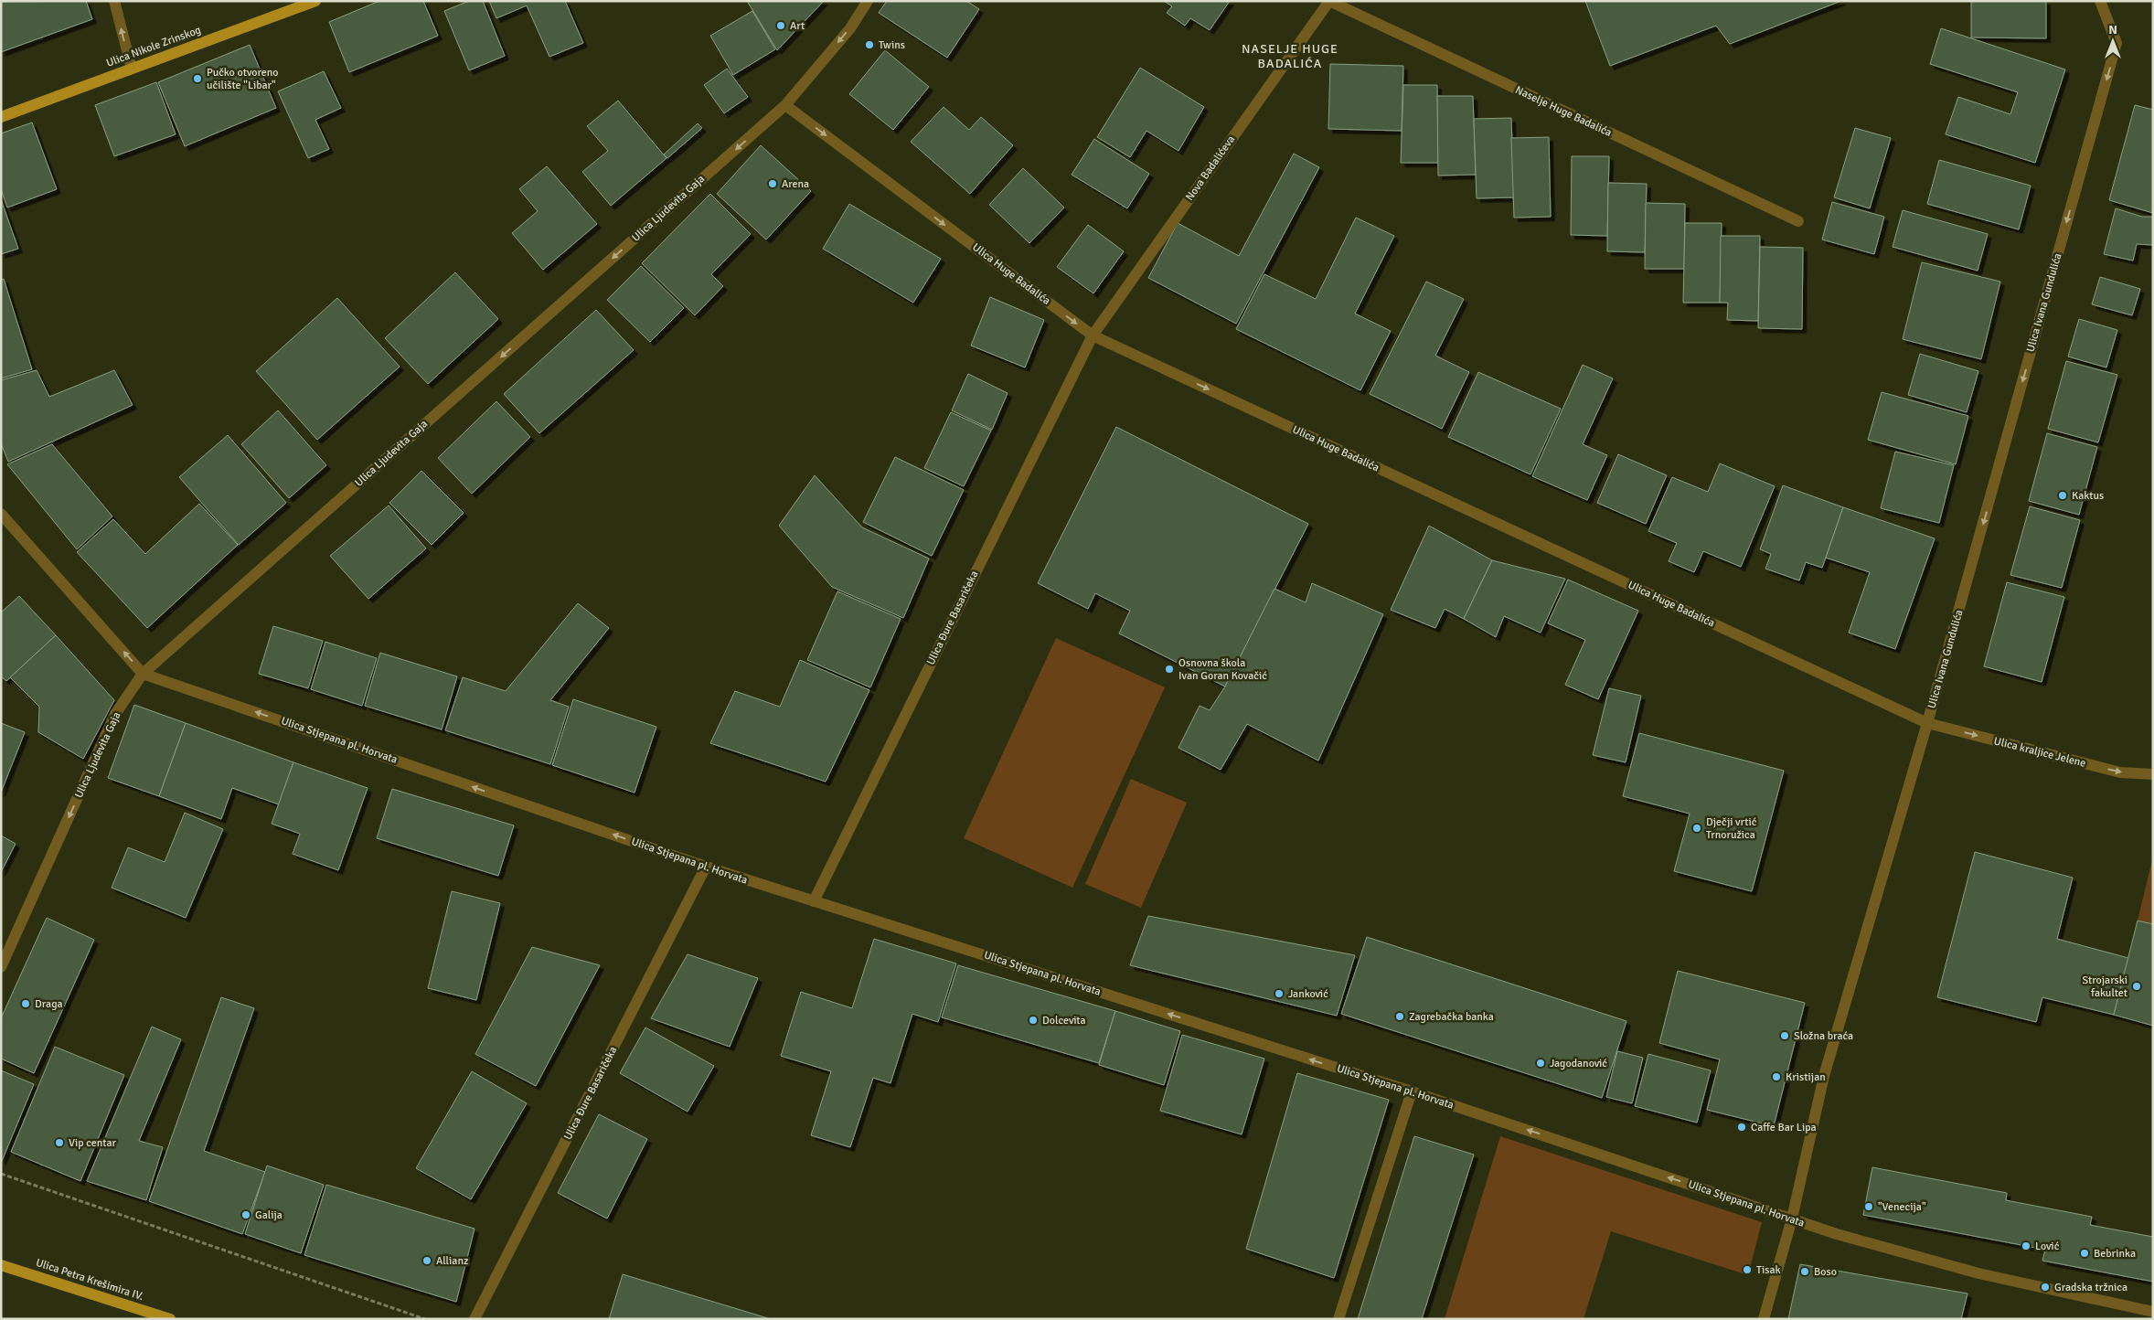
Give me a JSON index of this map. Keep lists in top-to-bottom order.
{
  "streets": {
    "main road": ["Ulica Nikole Zrinskog", "Ulica Petra Krešimira IV."],
    "street": [
      "Naselje Huge Badalića",
      "Nova Badalićeva",
      "Ulica Ljudevita Gaja",
      "Ulica Huge Badalića",
      "Ulica Ivana Gundulića",
      "Ulica Đure Basaričeka",
      "Ulica Stjepana pl. Horvata",
      "Ulica kraljice Jelene"
    ]
  },
  "crossings": [
    ["Naselje Huge Badalića", "Nova Badalićeva"],
    ["Nova Badalićeva", "Ulica Huge Badalića"],
    ["Nova Badalićeva", "Ulica Đure Basaričeka"],
    ["Ulica Ljudevita Gaja", "Ulica Huge Badalića"],
    ["Ulica Ljudevita Gaja", "Ulica Stjepana pl. Horvata"],
    ["Ulica Huge Badalića", "Ulica Ivana Gundulića"],
    ["Ulica Huge Badalića", "Ulica Đure Basaričeka"],
    ["Ulica Huge Badalića", "Ulica kraljice Jelene"],
    ["Ulica Ivana Gundulića", "Ulica Stjepana pl. Horvata"],
    ["Ulica Ivana Gundulića", "Ulica kraljice Jelene"],
    ["Ulica Đure Basaričeka", "Ulica Stjepana pl. Horvata"]
  ],
  "one_way": [
    "Ulica Ljudevita Gaja",
    "Ulica Huge Badalića",
    "Ulica Ivana Gundulića",
    "Ulica Stjepana pl. Horvata",
    "Ulica kraljice Jelene"
  ],
  "districts": ["NASELJE HUGE BADALIĆA"],
  "places": [
    "Art",
    "Twins",
    "Pučko otvoreno učilište \"Libar\"",
    "Arena",
    "Kaktus",
    "Osnovna škola Ivan Goran Kovačić",
    "Dječji vrtić Trnoružica",
    "Strojarski fakultet",
    "Janković",
    "Draga",
    "Zagrebačka banka",
    "Dolcevita",
    "Složna braća",
    "Jagodanović",
    "Kristijan",
    "Caffe Bar Lipa",
    "Vip centar",
    "\"Venecija\"",
    "Galija",
    "Lović",
    "Bebrinka",
    "Allianz",
    "Tisak",
    "Boso",
    "Gradska tržnica"
  ],
  "north": "top"
}
